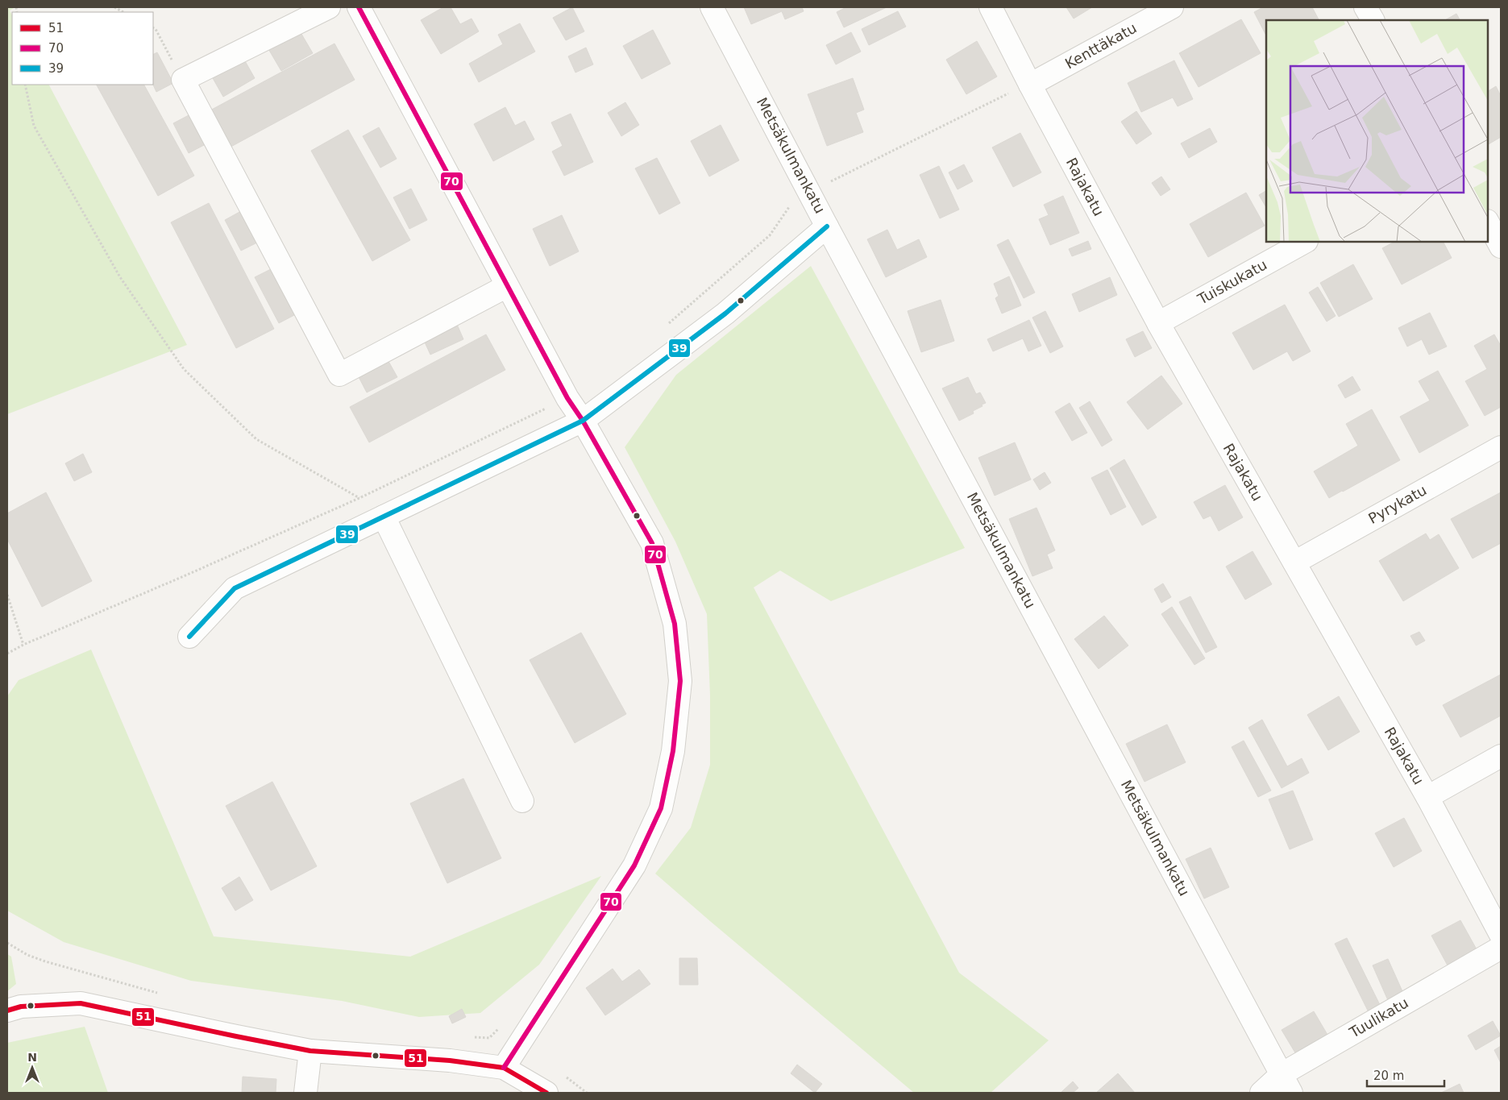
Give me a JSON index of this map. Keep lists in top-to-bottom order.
{
  "streets": {
    "street": [
      "Kenttäkatu",
      "Metsäkulmankatu",
      "Rajakatu",
      "Tuiskukatu",
      "Pyrykatu",
      "Tuulikatu"
    ]
  },
  "crossings": [
    ["Kenttäkatu", "Rajakatu"],
    ["Metsäkulmankatu", "Tuulikatu"],
    ["Rajakatu", "Tuiskukatu"],
    ["Rajakatu", "Pyrykatu"]
  ],
  "lines": ["transit line 70", "transit line 39", "transit line 51"],
  "legend": ["51", "70", "39"],
  "scale_bar": "20 m",
  "north": "top"
}
